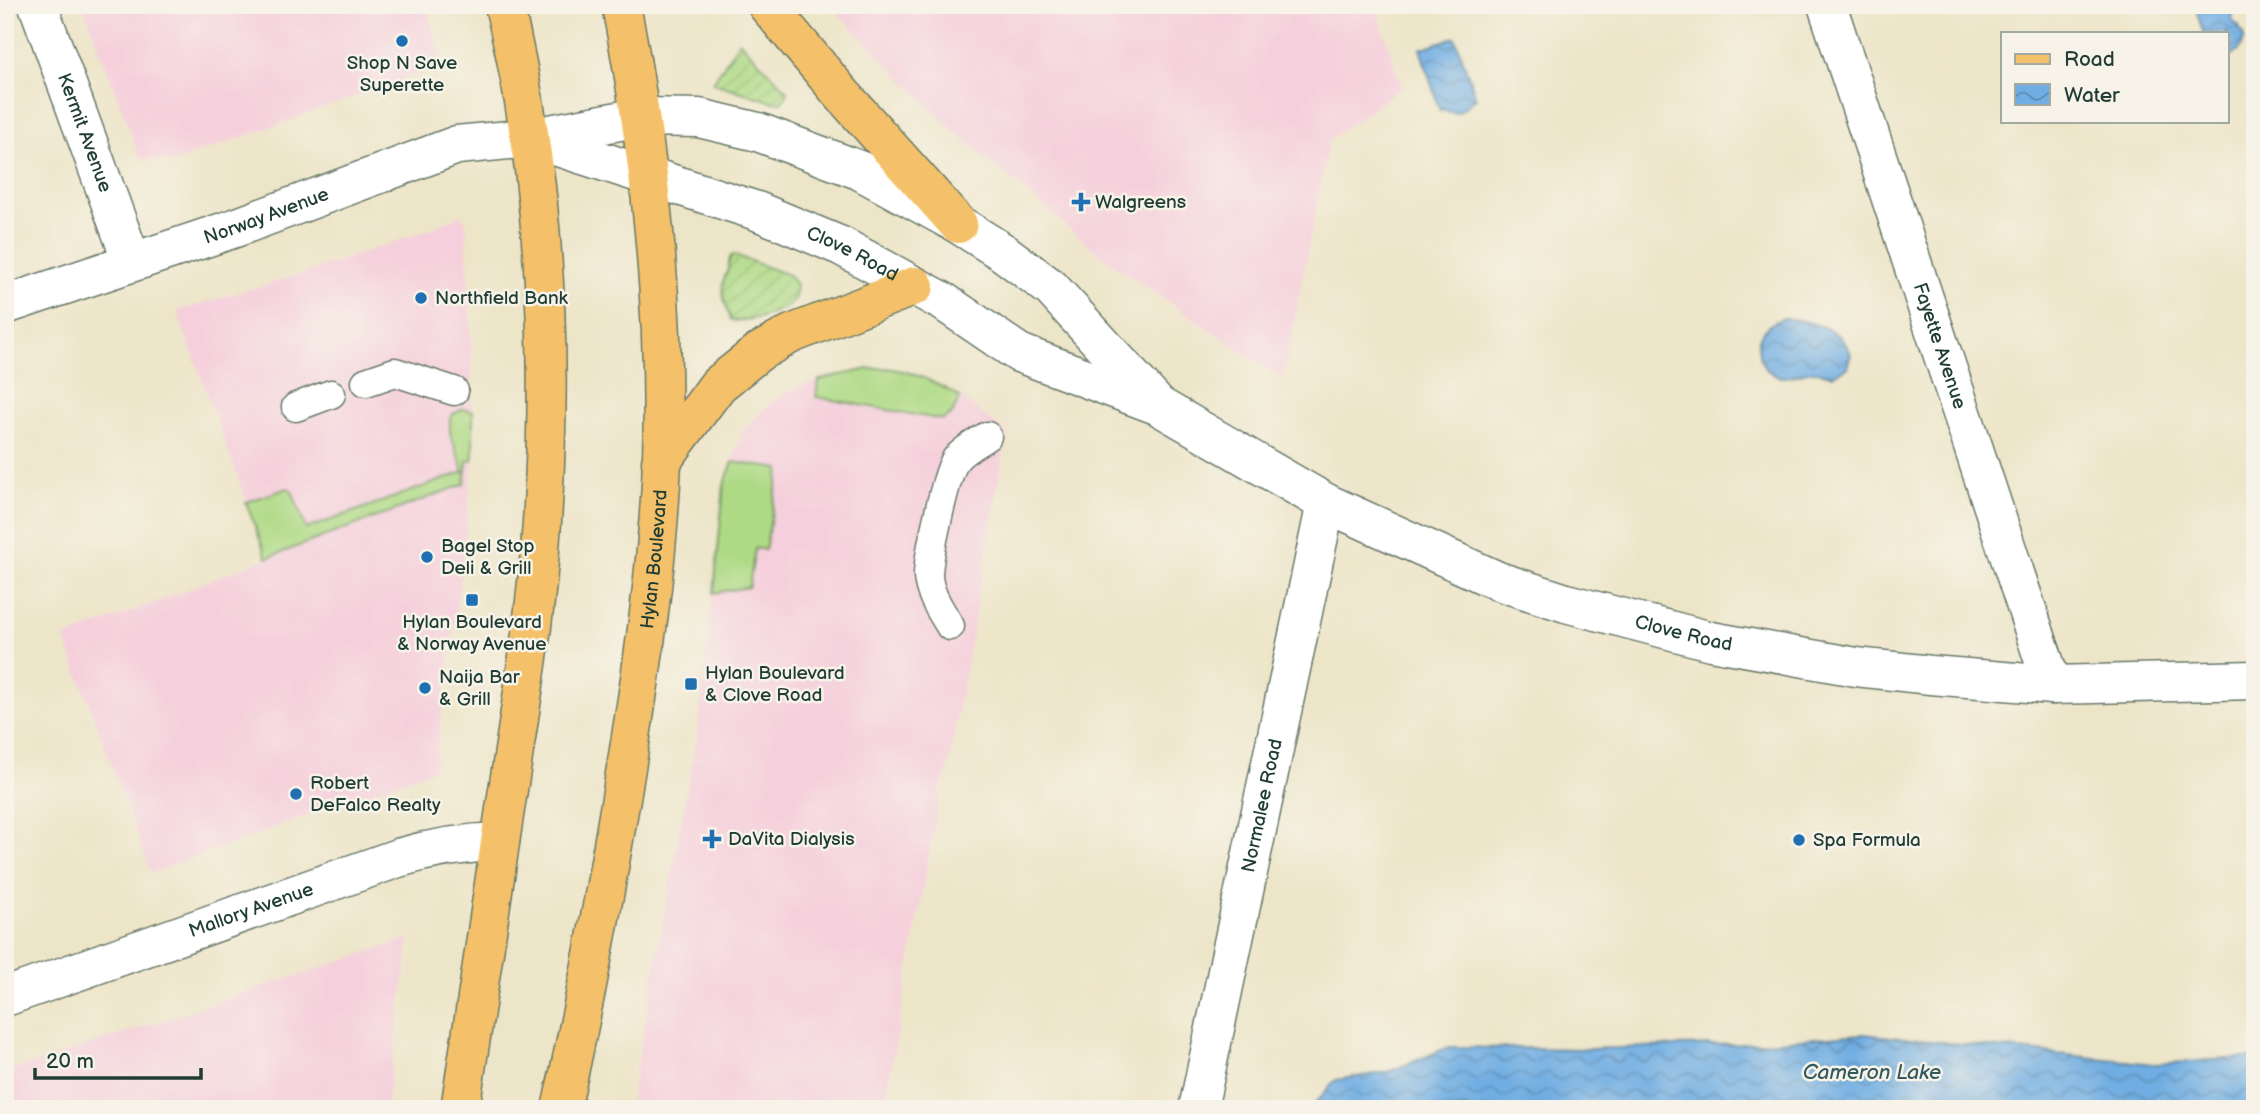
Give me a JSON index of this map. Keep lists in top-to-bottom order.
{
  "streets": {
    "main road": ["Hylan Boulevard"],
    "street": [
      "Kermit Avenue",
      "Norway Avenue",
      "Clove Road",
      "Fayette Avenue",
      "Normalee Road",
      "Mallory Avenue"
    ]
  },
  "crossings": [
    ["Kermit Avenue", "Norway Avenue"],
    ["Norway Avenue", "Clove Road"],
    ["Norway Avenue", "Hylan Boulevard"],
    ["Clove Road", "Fayette Avenue"],
    ["Clove Road", "Hylan Boulevard"],
    ["Clove Road", "Normalee Road"]
  ],
  "water": ["Cameron Lake"],
  "places": {
    "other": [
      "Shop N Save Superette",
      "Northfield Bank",
      "Bagel Stop Deli & Grill",
      "Naija Bar & Grill",
      "Robert DeFalco Realty",
      "Spa Formula"
    ],
    "health": ["Walgreens", "DaVita Dialysis"],
    "transit": ["Hylan Boulevard & Norway Avenue", "Hylan Boulevard & Clove Road"]
  },
  "legend": ["Road", "Water"],
  "scale_bar": "20 m"
}
